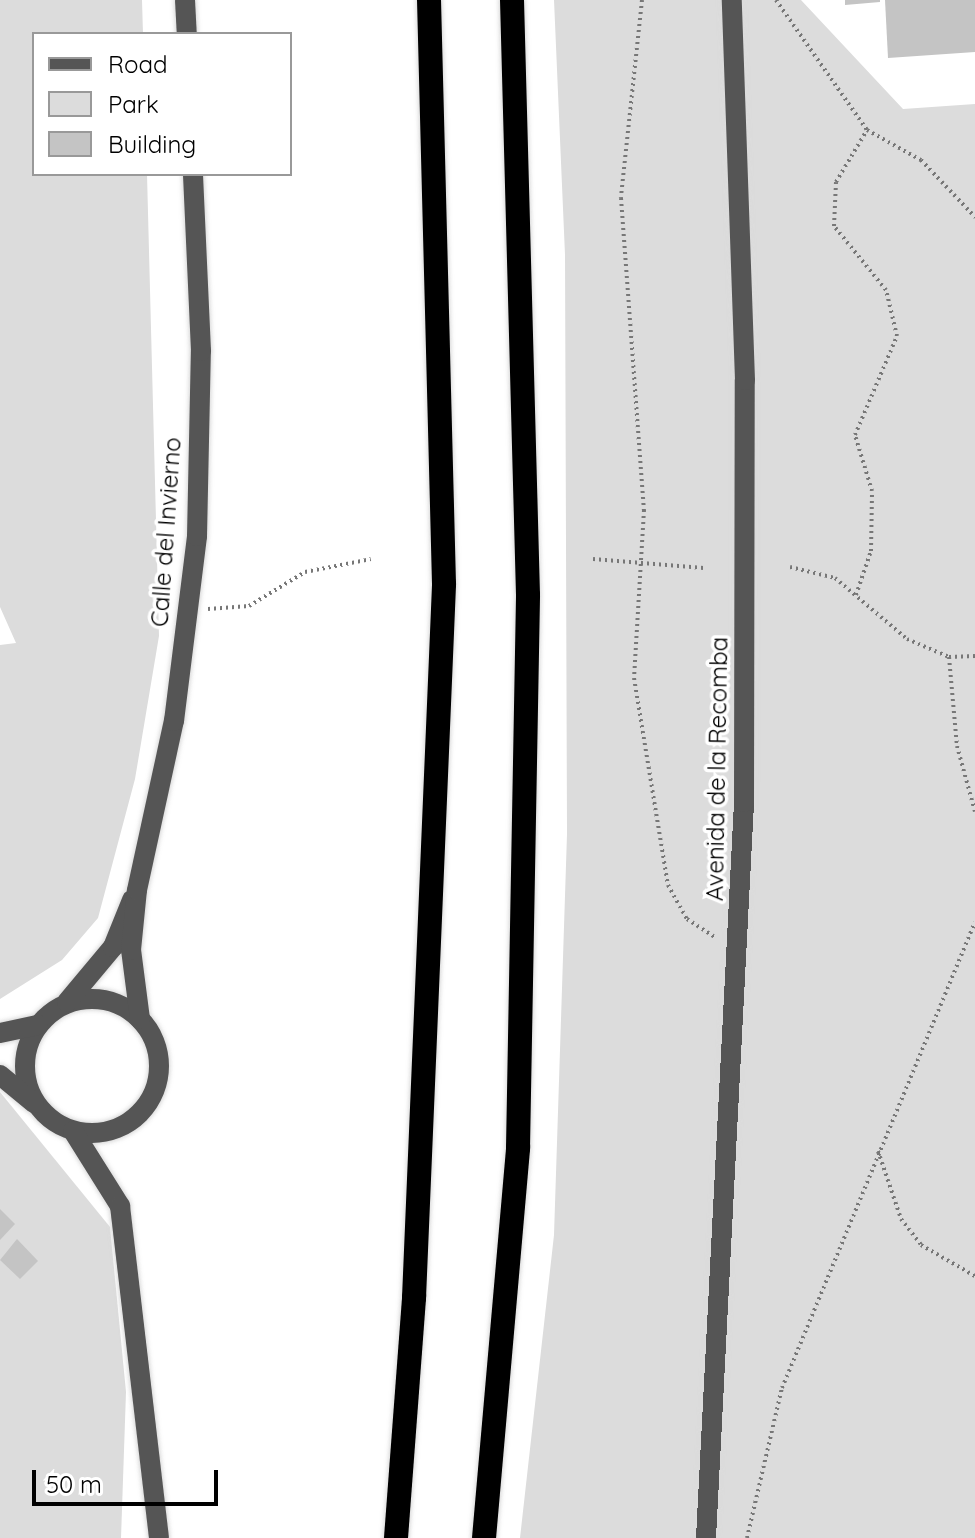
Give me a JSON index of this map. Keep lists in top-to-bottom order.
{
  "streets": {
    "street": ["Calle del Invierno", "Avenida de la Recomba"]
  },
  "legend": ["Road", "Park", "Building"],
  "scale_bar": "50 m"
}
